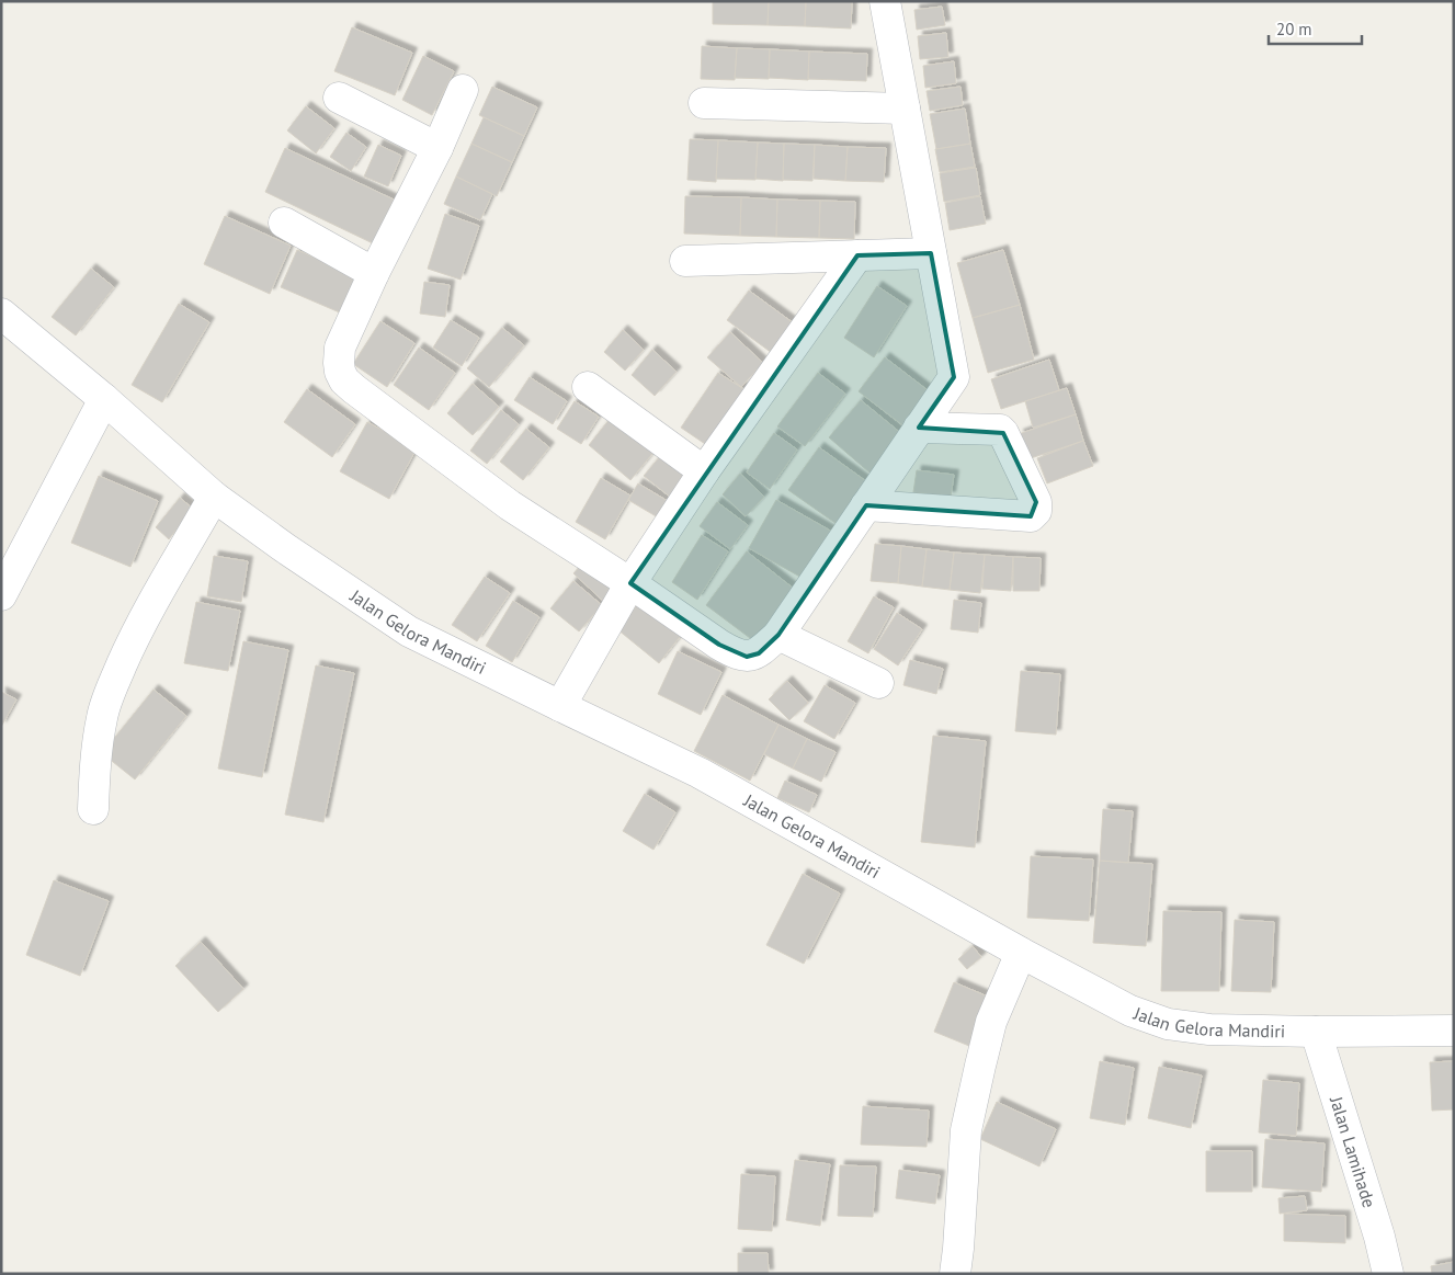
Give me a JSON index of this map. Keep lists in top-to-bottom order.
{
  "streets": {
    "street": ["Jalan Gelora Mandiri", "Jalan Lamihade"]
  },
  "crossings": [
    ["Jalan Gelora Mandiri", "Jalan Lamihade"]
  ],
  "scale_bar": "20 m"
}
